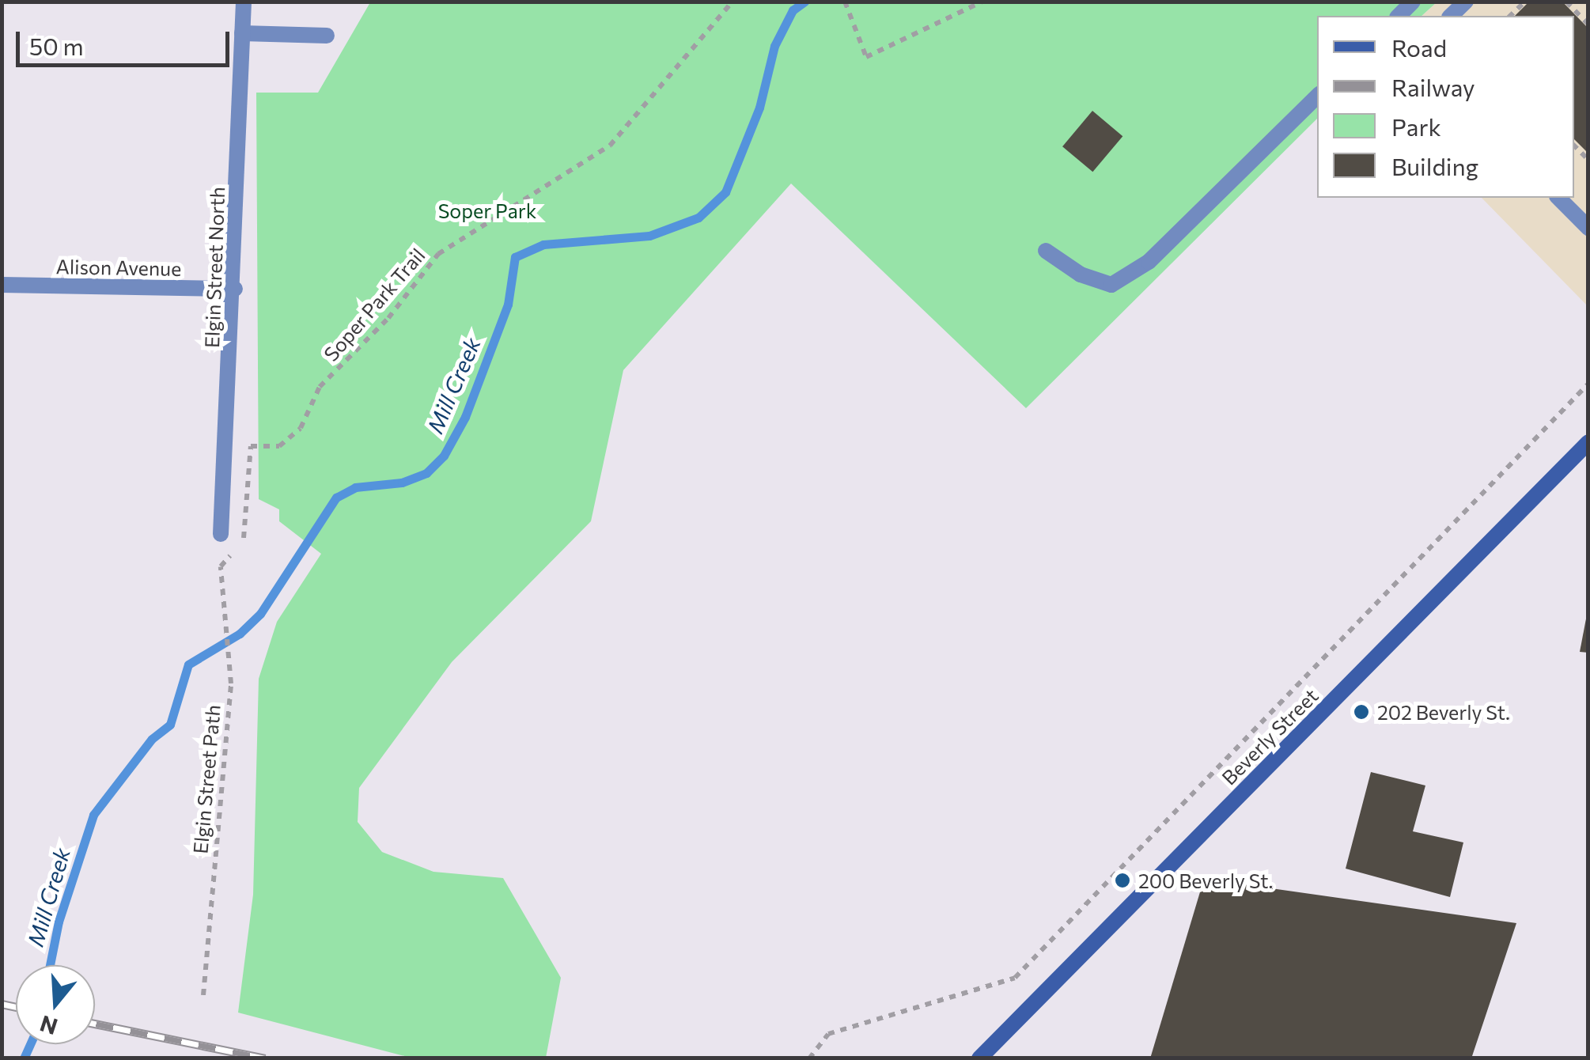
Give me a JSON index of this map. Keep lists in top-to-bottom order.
{
  "streets": {
    "main road": ["Beverly Street"],
    "street": ["Alison Avenue", "Elgin Street North"],
    "path": ["Soper Park Trail", "Elgin Street Path"]
  },
  "crossings": [
    ["Alison Avenue", "Elgin Street North"],
    ["Soper Park Trail", "Elgin Street Path"]
  ],
  "water": ["Mill Creek"],
  "parks": ["Soper Park"],
  "places": ["202 Beverly St.", "200 Beverly St."],
  "legend": [
    "Road",
    "Railway",
    "Park",
    "Building"
  ],
  "scale_bar": "50 m",
  "north": "bottom"
}
